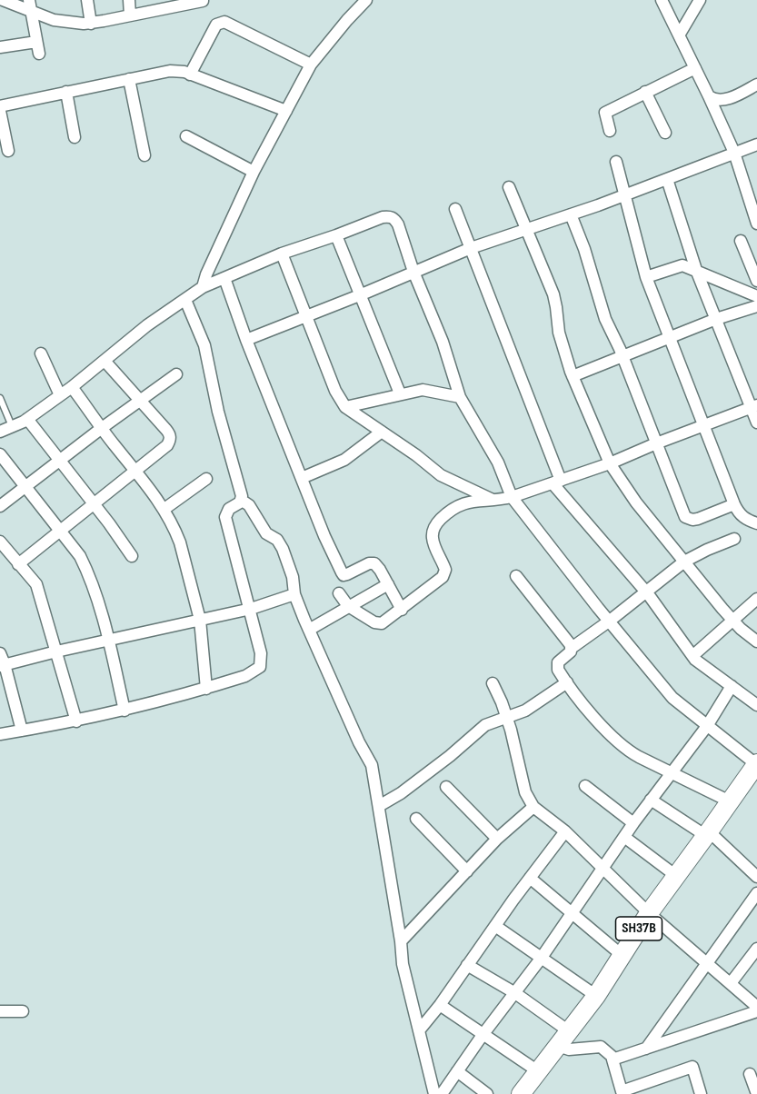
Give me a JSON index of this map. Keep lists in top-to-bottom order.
{
  "streets": {
    "main road": ["SH37B"]
  }
}
